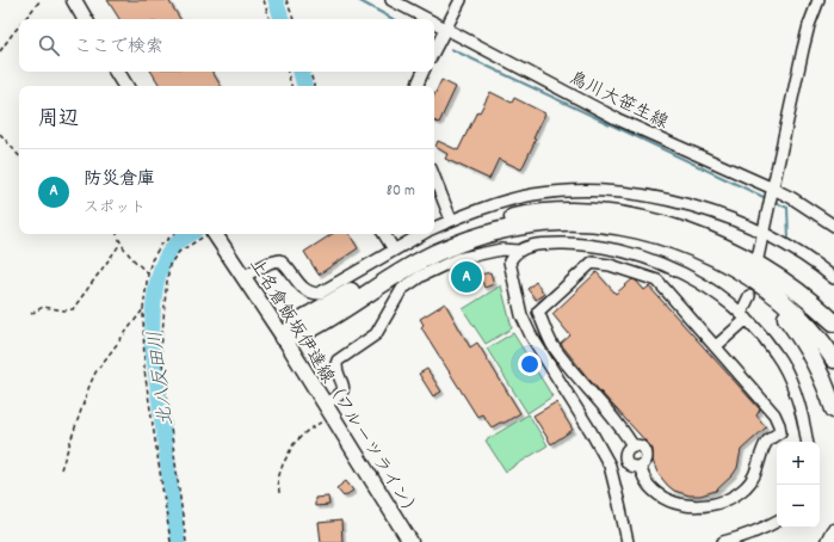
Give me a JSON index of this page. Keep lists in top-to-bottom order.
{
  "streets": {
    "main road": ["上名倉飯坂伊達線（フルーツライン）"],
    "street": ["鳥川大笹生線"]
  },
  "water": ["北八反田川"],
  "page": {
    "search": "ここで検索",
    "heading": "周辺",
    "list": [
      {
        "mark": "A",
        "name": "防災倉庫",
        "note": "スポット",
        "value": "80 m"
      }
    ],
    "pins": "A",
    "map_buttons": ["+", "−"]
  }
}
